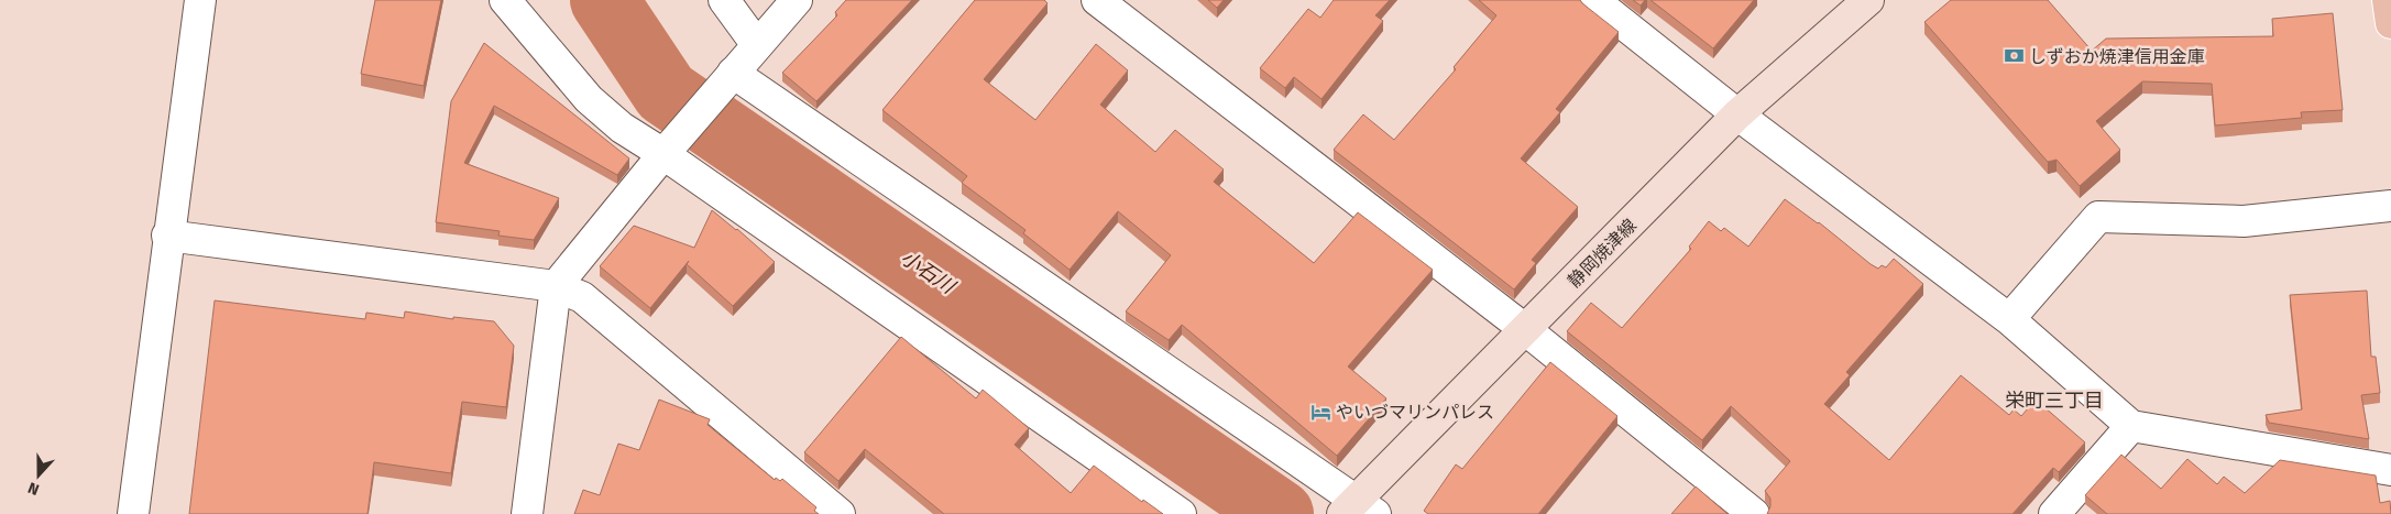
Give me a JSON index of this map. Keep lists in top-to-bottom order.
{
  "streets": {
    "main road": ["静岡焼津線"]
  },
  "districts": ["栄町三丁目"],
  "water": ["小石川"],
  "places": {
    "bank": ["しずおか焼津信用金庫"],
    "hotel": ["やいづマリンパレス"]
  },
  "north": "bottom"
}
